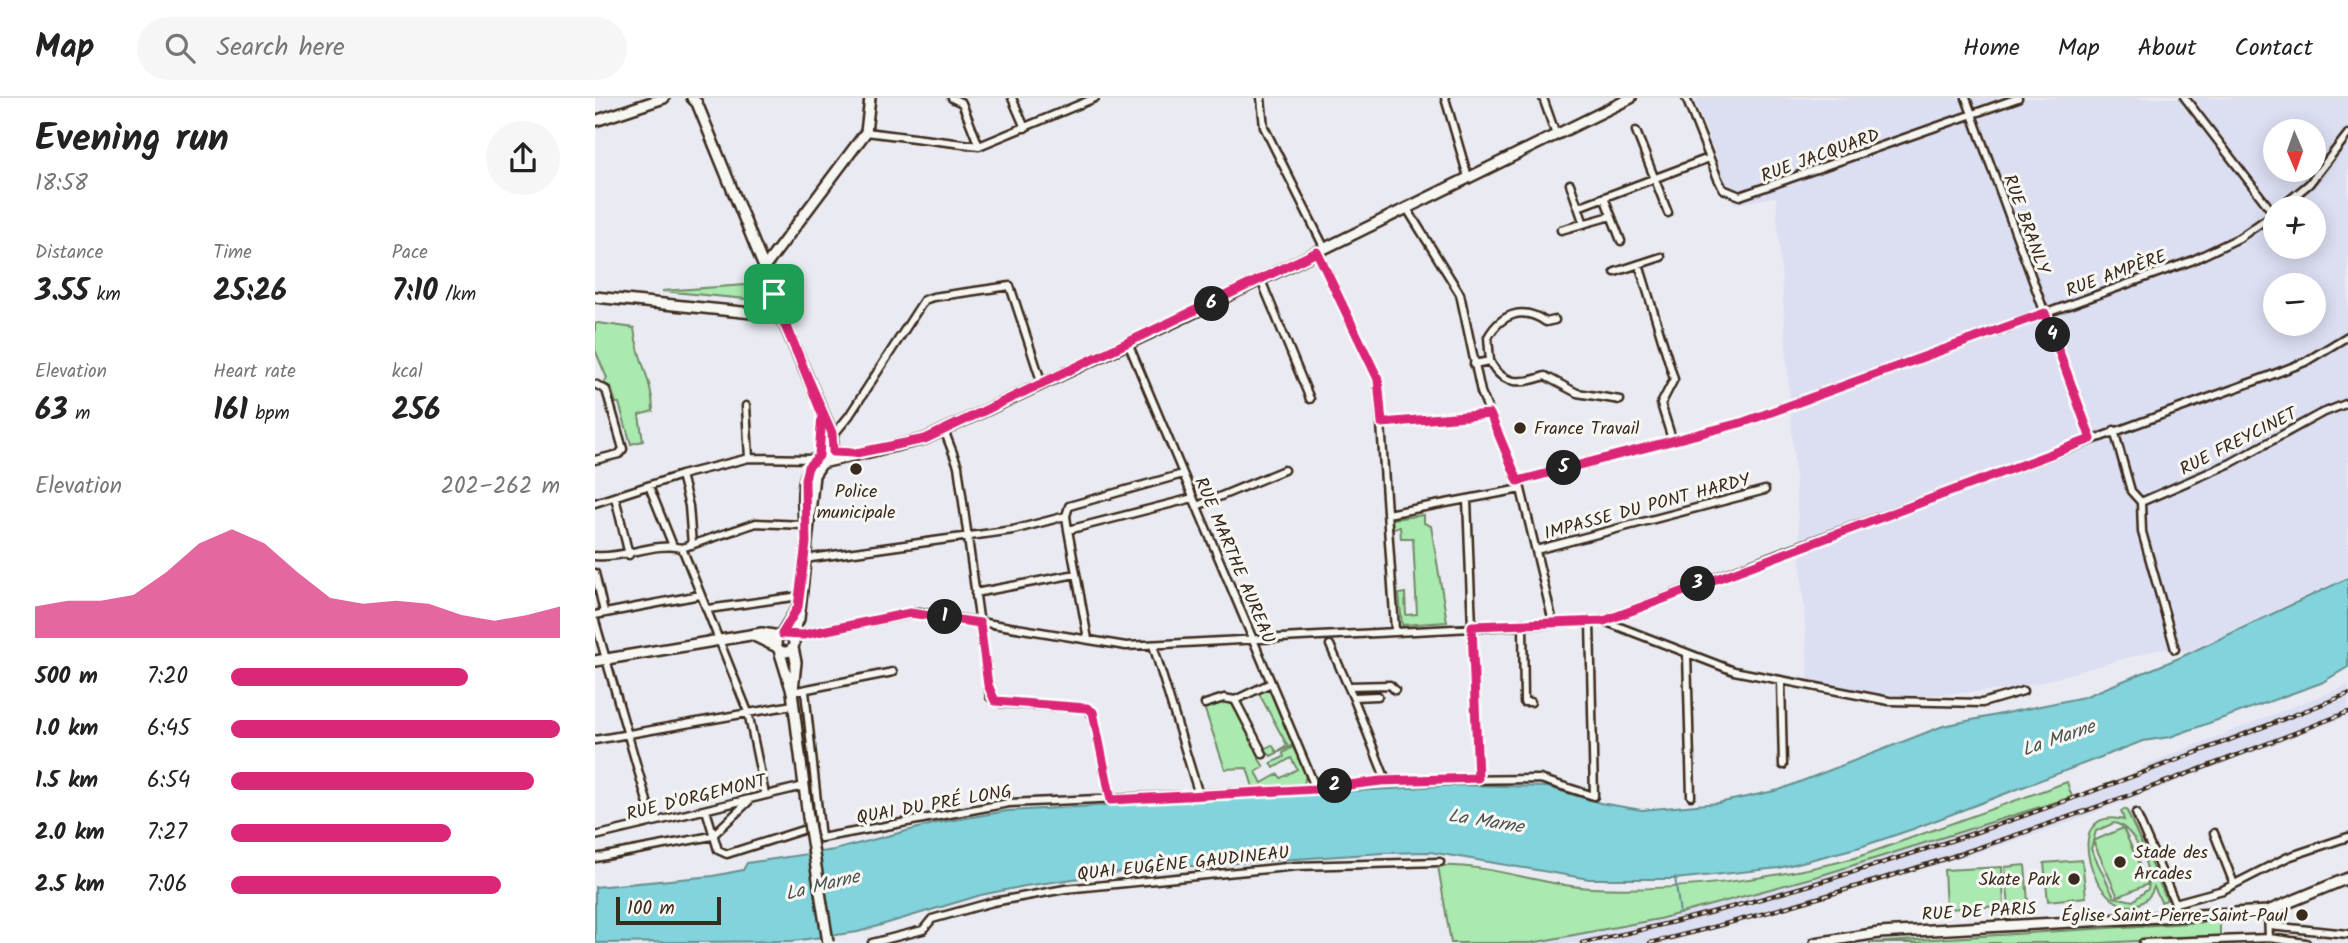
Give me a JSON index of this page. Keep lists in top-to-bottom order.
{
  "streets": {
    "main road": ["RUE DE PARIS"],
    "street": [
      "RUE JACQUARD",
      "RUE BRANLY",
      "RUE AMPÈRE",
      "RUE FREYCINET",
      "IMPASSE DU PONT HARDY",
      "RUE MARTHE AUREAU",
      "RUE D'ORGEMONT",
      "QUAI DU PRÉ LONG",
      "QUAI EUGÈNE GAUDINEAU"
    ]
  },
  "crossings": [
    ["RUE JACQUARD", "RUE BRANLY"],
    ["RUE BRANLY", "RUE AMPÈRE"],
    ["RUE MARTHE AUREAU", "QUAI DU PRÉ LONG"]
  ],
  "water": ["La Marne"],
  "places": [
    "France Travail",
    "Police municipale",
    "Stade des Arcades",
    "Skate Park",
    "Église Saint-Pierre-Saint-Paul"
  ],
  "scale_bar": "100 m",
  "north": "bottom",
  "page": {
    "header": "Map",
    "search": "Search here",
    "nav": [
      "Home",
      "Map",
      "About",
      "Contact"
    ],
    "heading": ["Evening run", "18:58"],
    "map_buttons": ["+", "−"],
    "stats": [
      ["Distance", "3.55 km"],
      ["Time", "25:26"],
      ["Pace", "7:10 /km"],
      ["Elevation", "63 m"],
      ["Heart rate", "161 bpm"],
      ["kcal", "256"]
    ],
    "pins": [
      "6",
      "4",
      "5",
      "3",
      "1",
      "2"
    ],
    "chart": ["Elevation", "202–262 m"],
    "list": [
      {
        "name": "500 m",
        "note": "7:20"
      },
      {
        "name": "1.0 km",
        "note": "6:45"
      },
      {
        "name": "1.5 km",
        "note": "6:54"
      },
      {
        "name": "2.0 km",
        "note": "7:27"
      },
      {
        "name": "2.5 km",
        "note": "7:06"
      }
    ],
    "scale": "100 m"
  }
}
